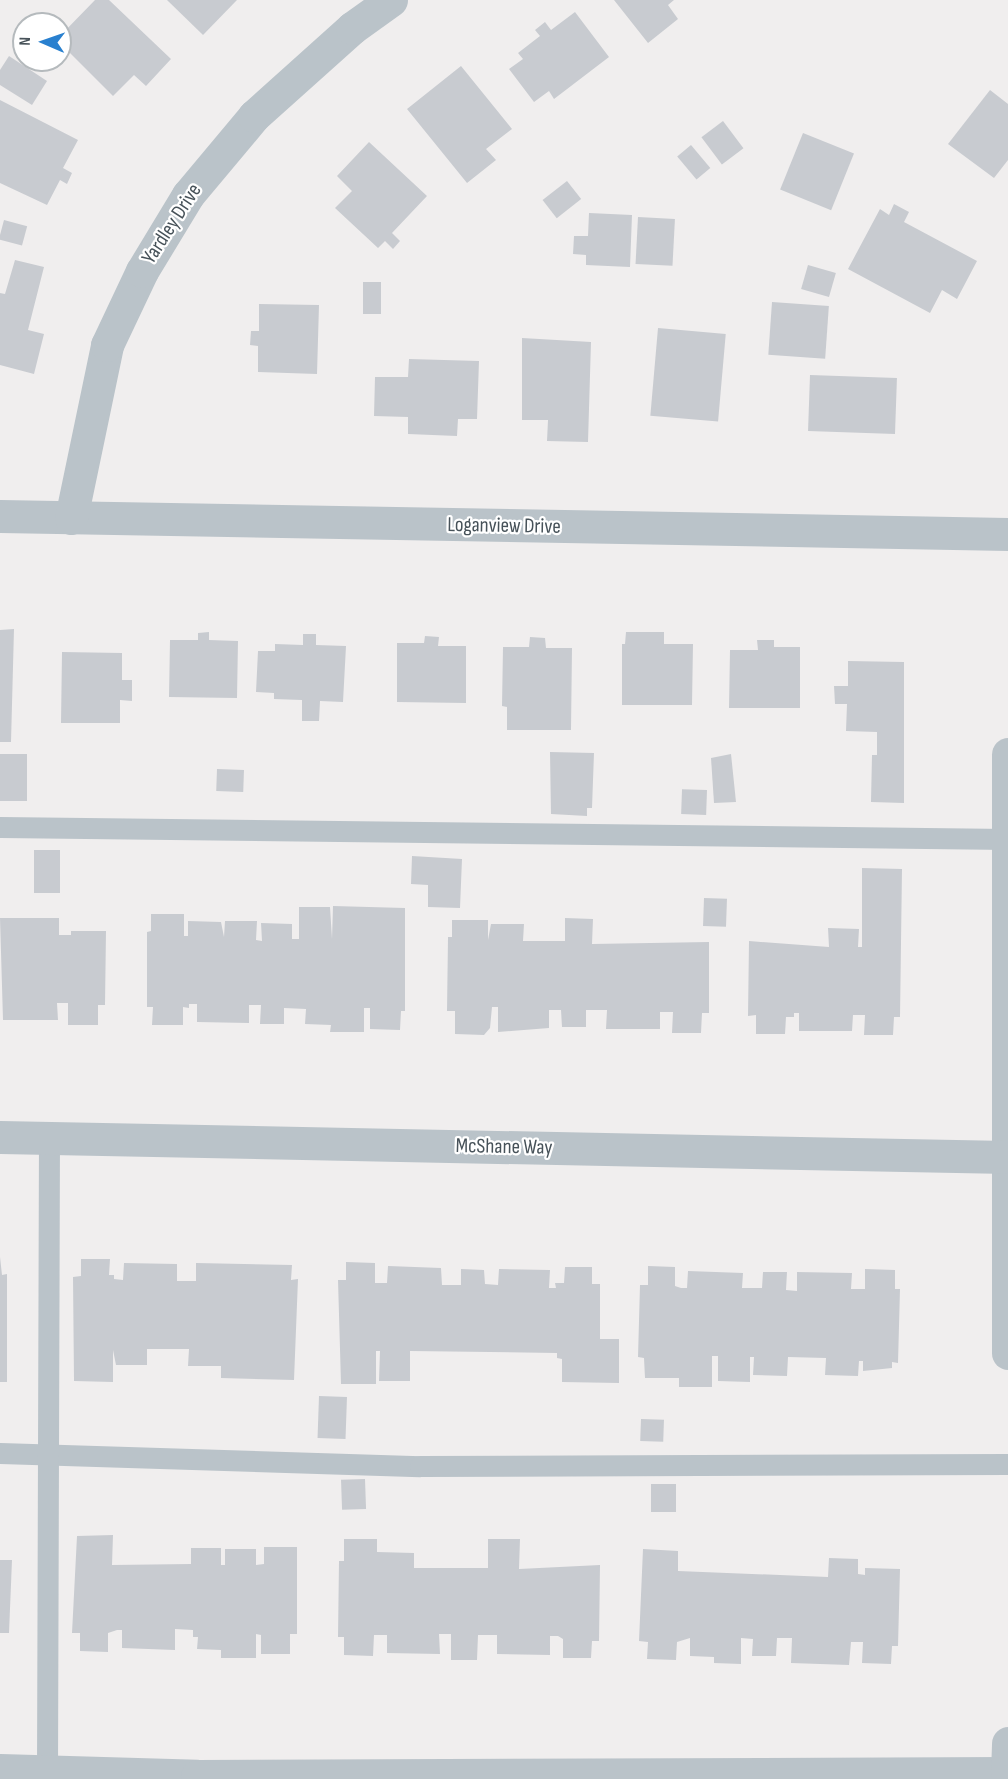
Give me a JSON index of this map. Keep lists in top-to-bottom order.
{
  "streets": {
    "street": ["Yardley Drive", "Loganview Drive", "McShane Way"]
  },
  "crossings": [
    ["Yardley Drive", "Loganview Drive"]
  ],
  "north": "left"
}
